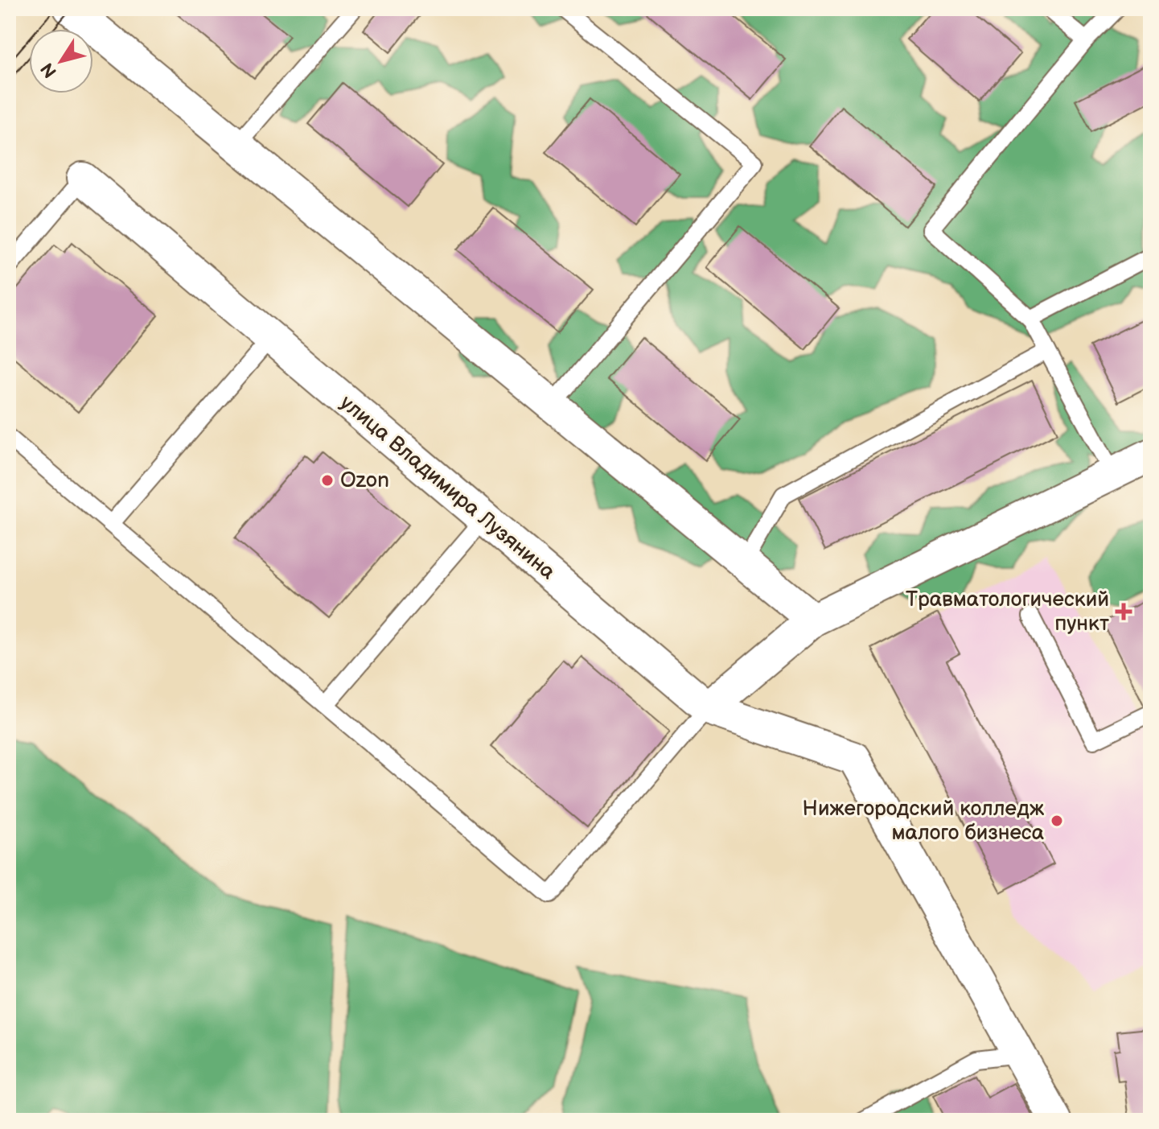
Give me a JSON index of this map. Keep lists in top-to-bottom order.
{
  "streets": {
    "street": ["улица Владимира Лузянина"]
  },
  "places": {
    "other": ["Ozon", "Нижегородский колледж малого бизнеса"],
    "health": ["Травматологический пункт"]
  },
  "north": "bottom left"
}
